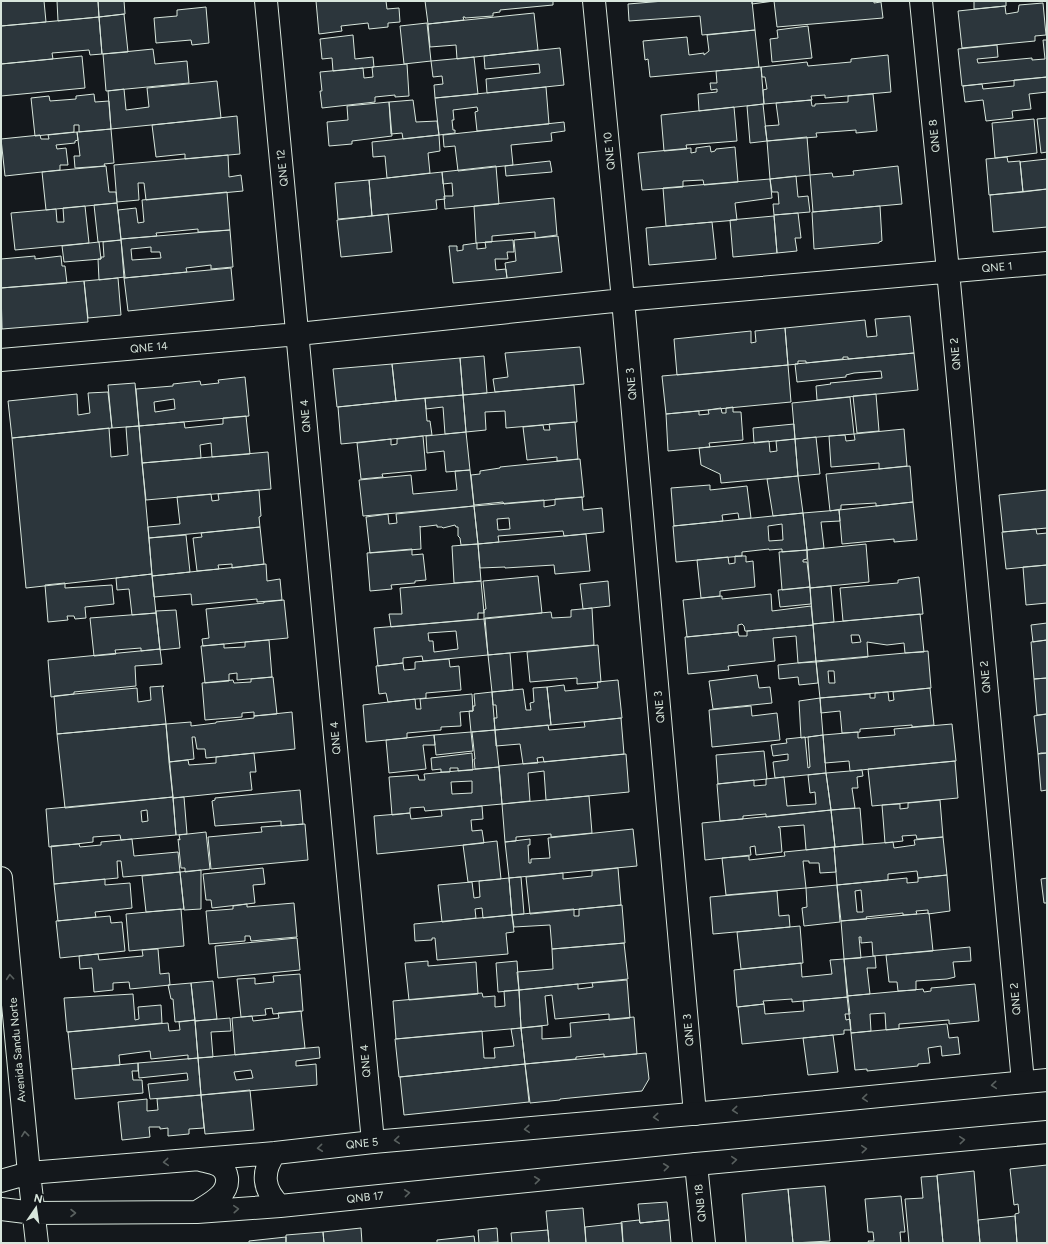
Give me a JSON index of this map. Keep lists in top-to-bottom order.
{
  "streets": {
    "street": [
      "QNE 8",
      "QNE 10",
      "QNE 12",
      "QNE 1",
      "QNE 14",
      "QNE 2",
      "QNE 3",
      "QNE 4",
      "Avenida Sandu Norte",
      "QNE 5",
      "QNB 17",
      "QNB 18"
    ]
  },
  "crossings": [
    ["QNE 8", "QNE 1"],
    ["QNE 8", "QNE 2"],
    ["QNE 10", "QNE 1"],
    ["QNE 10", "QNE 14"],
    ["QNE 10", "QNE 3"],
    ["QNE 12", "QNE 14"],
    ["QNE 12", "QNE 4"],
    ["QNE 1", "QNE 14"],
    ["QNE 1", "QNE 2"],
    ["QNE 1", "QNE 3"],
    ["QNE 14", "QNE 3"],
    ["QNE 14", "QNE 4"],
    ["QNE 2", "QNE 5"],
    ["QNE 3", "QNE 5"],
    ["QNE 4", "QNE 5"],
    ["Avenida Sandu Norte", "QNE 5"],
    ["Avenida Sandu Norte", "QNB 17"],
    ["QNB 17", "QNB 18"]
  ],
  "one_way": ["Avenida Sandu Norte", "QNE 5", "QNB 17"],
  "north": "top"
}
